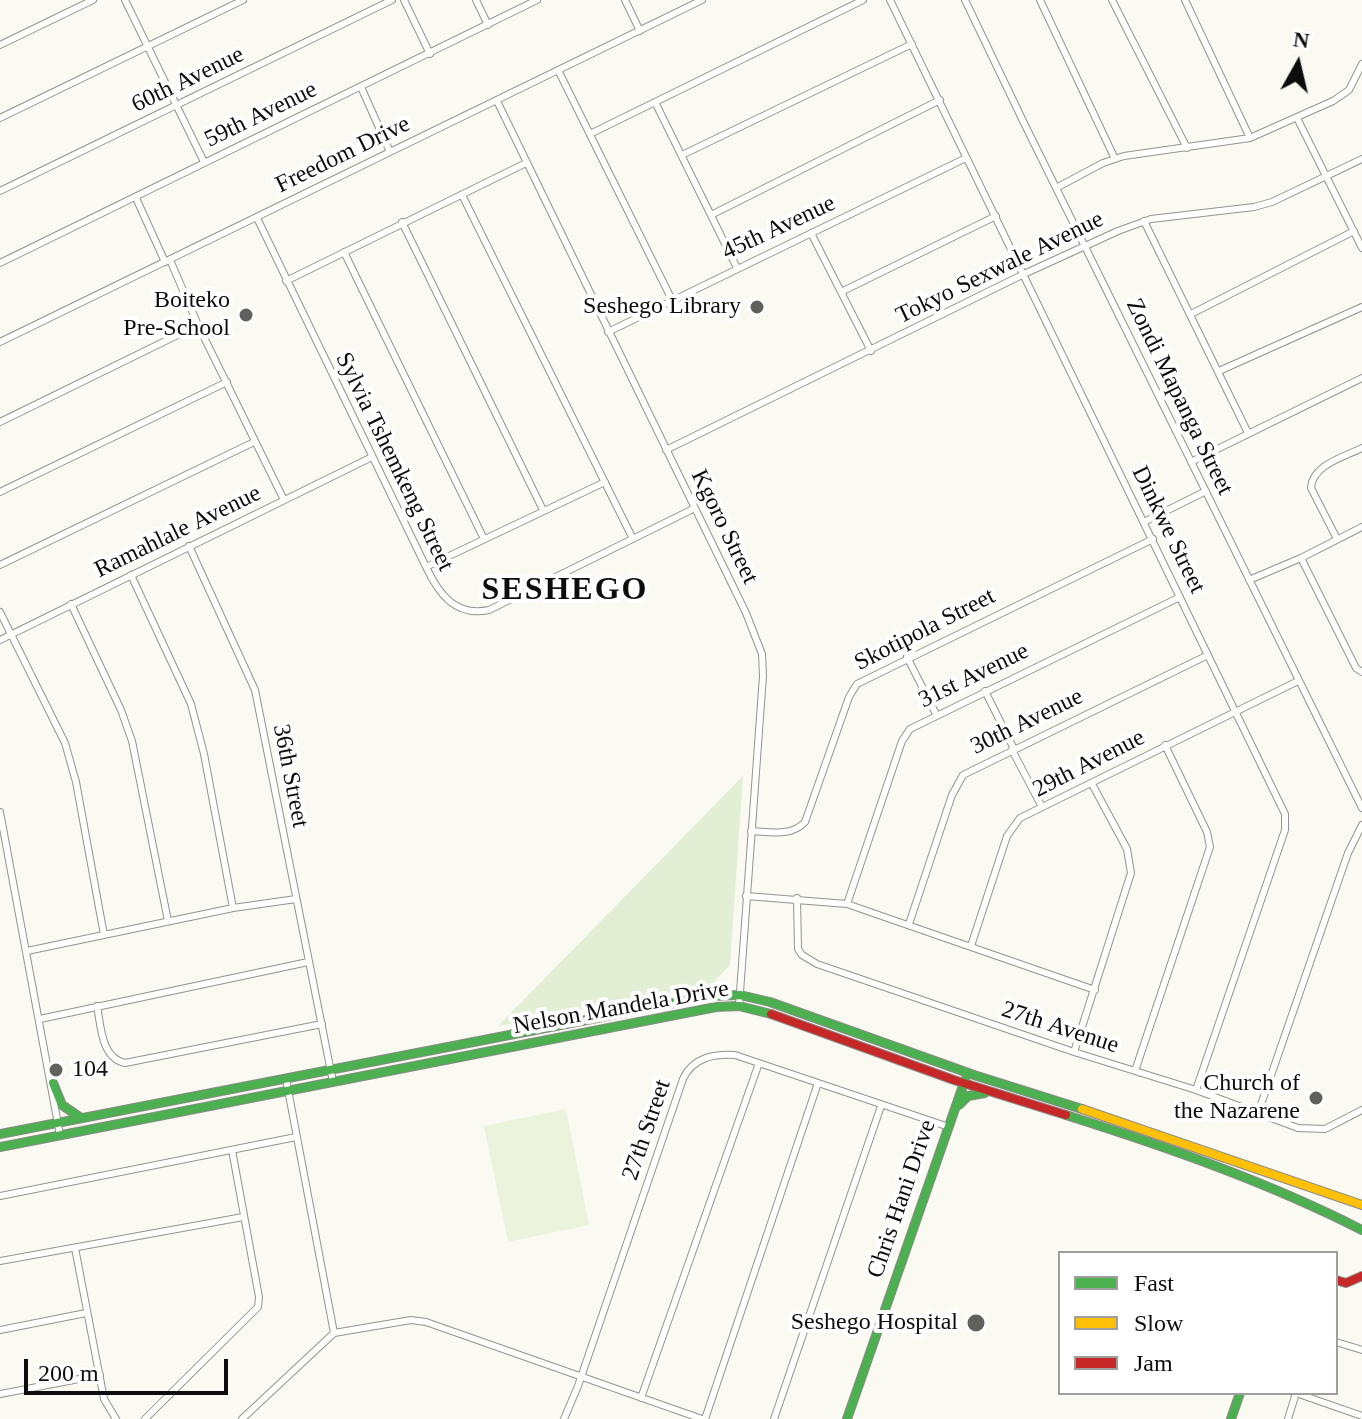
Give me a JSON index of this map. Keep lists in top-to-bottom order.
{
  "streets": {
    "main road": ["Nelson Mandela Drive", "Chris Hani Drive"],
    "street": [
      "60th Avenue",
      "59th Avenue",
      "Freedom Drive",
      "45th Avenue",
      "Tokyo Sexwale Avenue",
      "Zondi Mapanga Street",
      "Sylvia Tshemkeng Street",
      "Kgoro Street",
      "Dinkwe Street",
      "Ramahlale Avenue",
      "Skotipola Street",
      "31st Avenue",
      "30th Avenue",
      "29th Avenue",
      "36th Street",
      "27th Avenue",
      "27th Street"
    ]
  },
  "crossings": [
    ["Freedom Drive", "Sylvia Tshemkeng Street"],
    ["Freedom Drive", "Kgoro Street"],
    ["45th Avenue", "Kgoro Street"],
    ["45th Avenue", "Dinkwe Street"],
    ["Tokyo Sexwale Avenue", "Zondi Mapanga Street"],
    ["Tokyo Sexwale Avenue", "Kgoro Street"],
    ["Tokyo Sexwale Avenue", "Dinkwe Street"],
    ["Zondi Mapanga Street", "29th Avenue"],
    ["Sylvia Tshemkeng Street", "Kgoro Street"],
    ["Sylvia Tshemkeng Street", "Ramahlale Avenue"],
    ["Kgoro Street", "Skotipola Street"],
    ["Kgoro Street", "Nelson Mandela Drive"],
    ["Dinkwe Street", "Skotipola Street"],
    ["Dinkwe Street", "31st Avenue"],
    ["Dinkwe Street", "30th Avenue"],
    ["Dinkwe Street", "29th Avenue"],
    ["Dinkwe Street", "27th Avenue"],
    ["Ramahlale Avenue", "36th Street"],
    ["36th Street", "Nelson Mandela Drive"],
    ["Nelson Mandela Drive", "Chris Hani Drive"],
    ["27th Street", "Chris Hani Drive"]
  ],
  "districts": ["SESHEGO"],
  "places": [
    "Seshego Library",
    "Boiteko Pre-School",
    "104",
    "Church of the Nazarene",
    "Seshego Hospital"
  ],
  "legend": ["Fast", "Slow", "Jam"],
  "scale_bar": "200 m",
  "north": "top"
}
